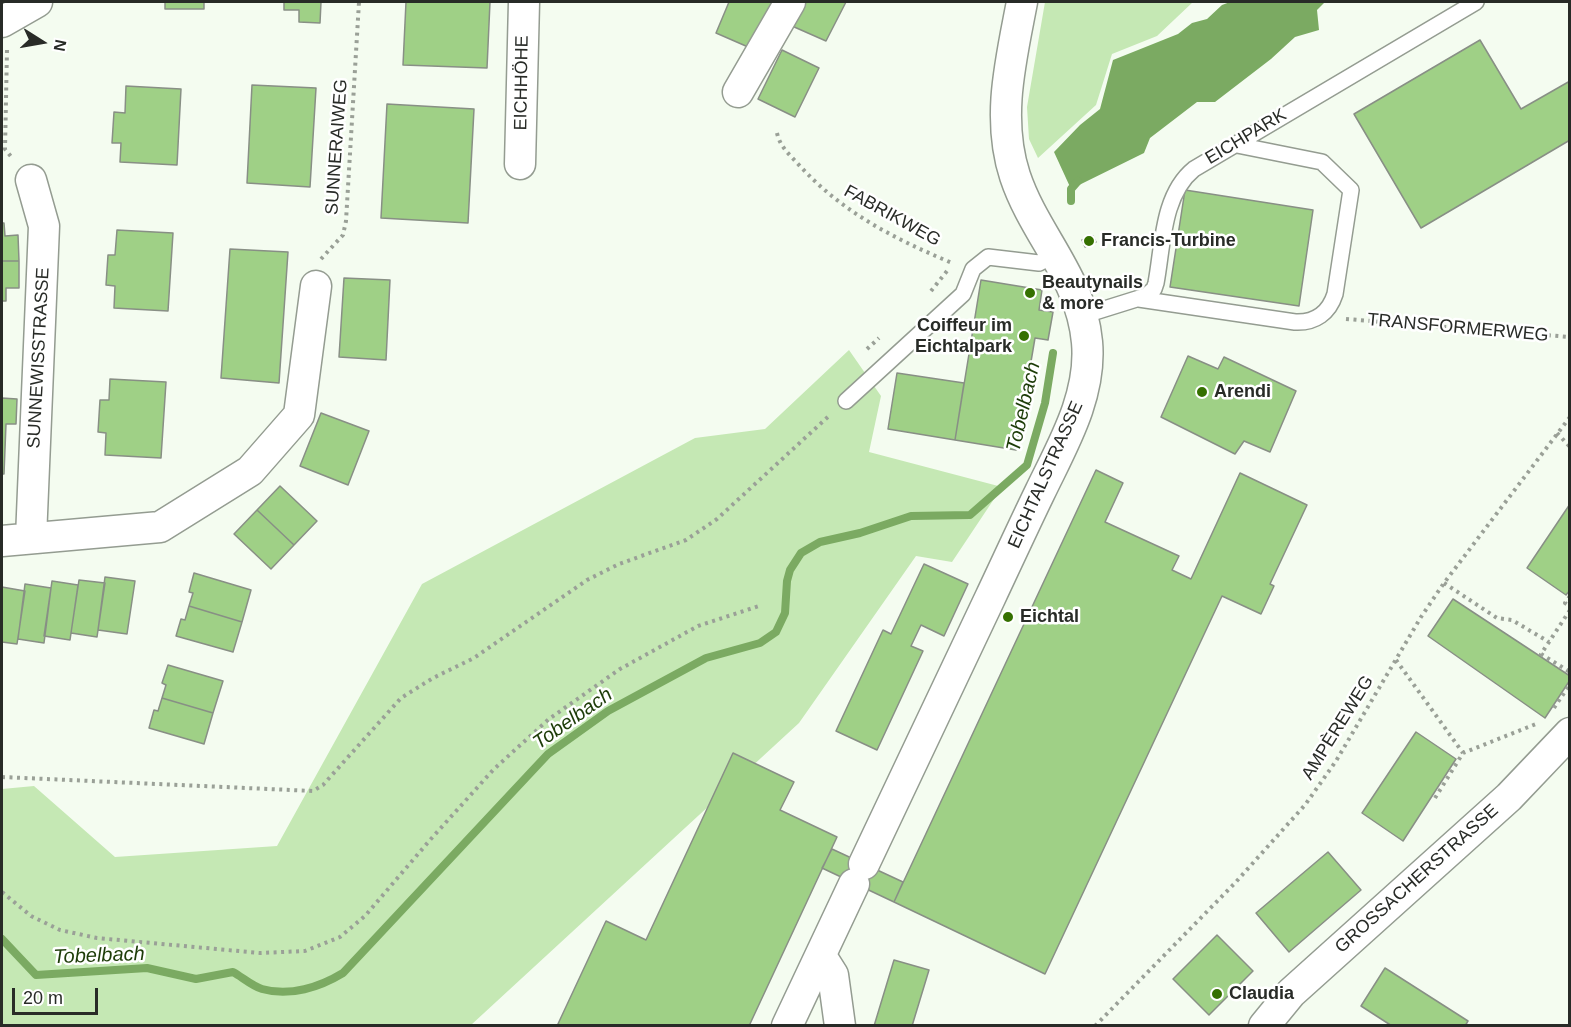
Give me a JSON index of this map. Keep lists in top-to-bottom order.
{
  "streets": {
    "street": [
      "EICHHÖHE",
      "SUNNEWISSTRASSE",
      "EICHTALSTRASSE",
      "GROSSACHERSTRASSE"
    ],
    "lane": ["EICHPARK"],
    "path": [
      "SUNNERAIWEG",
      "FABRIKWEG",
      "TRANSFORMERWEG",
      "AMPÈREWEG"
    ]
  },
  "water": ["Tobelbach"],
  "places": [
    "Francis-Turbine",
    "Beautynails & more",
    "Coiffeur im Eichtalpark",
    "Arendi",
    "Eichtal",
    "Claudia"
  ],
  "scale_bar": "20 m",
  "north": "right"
}
